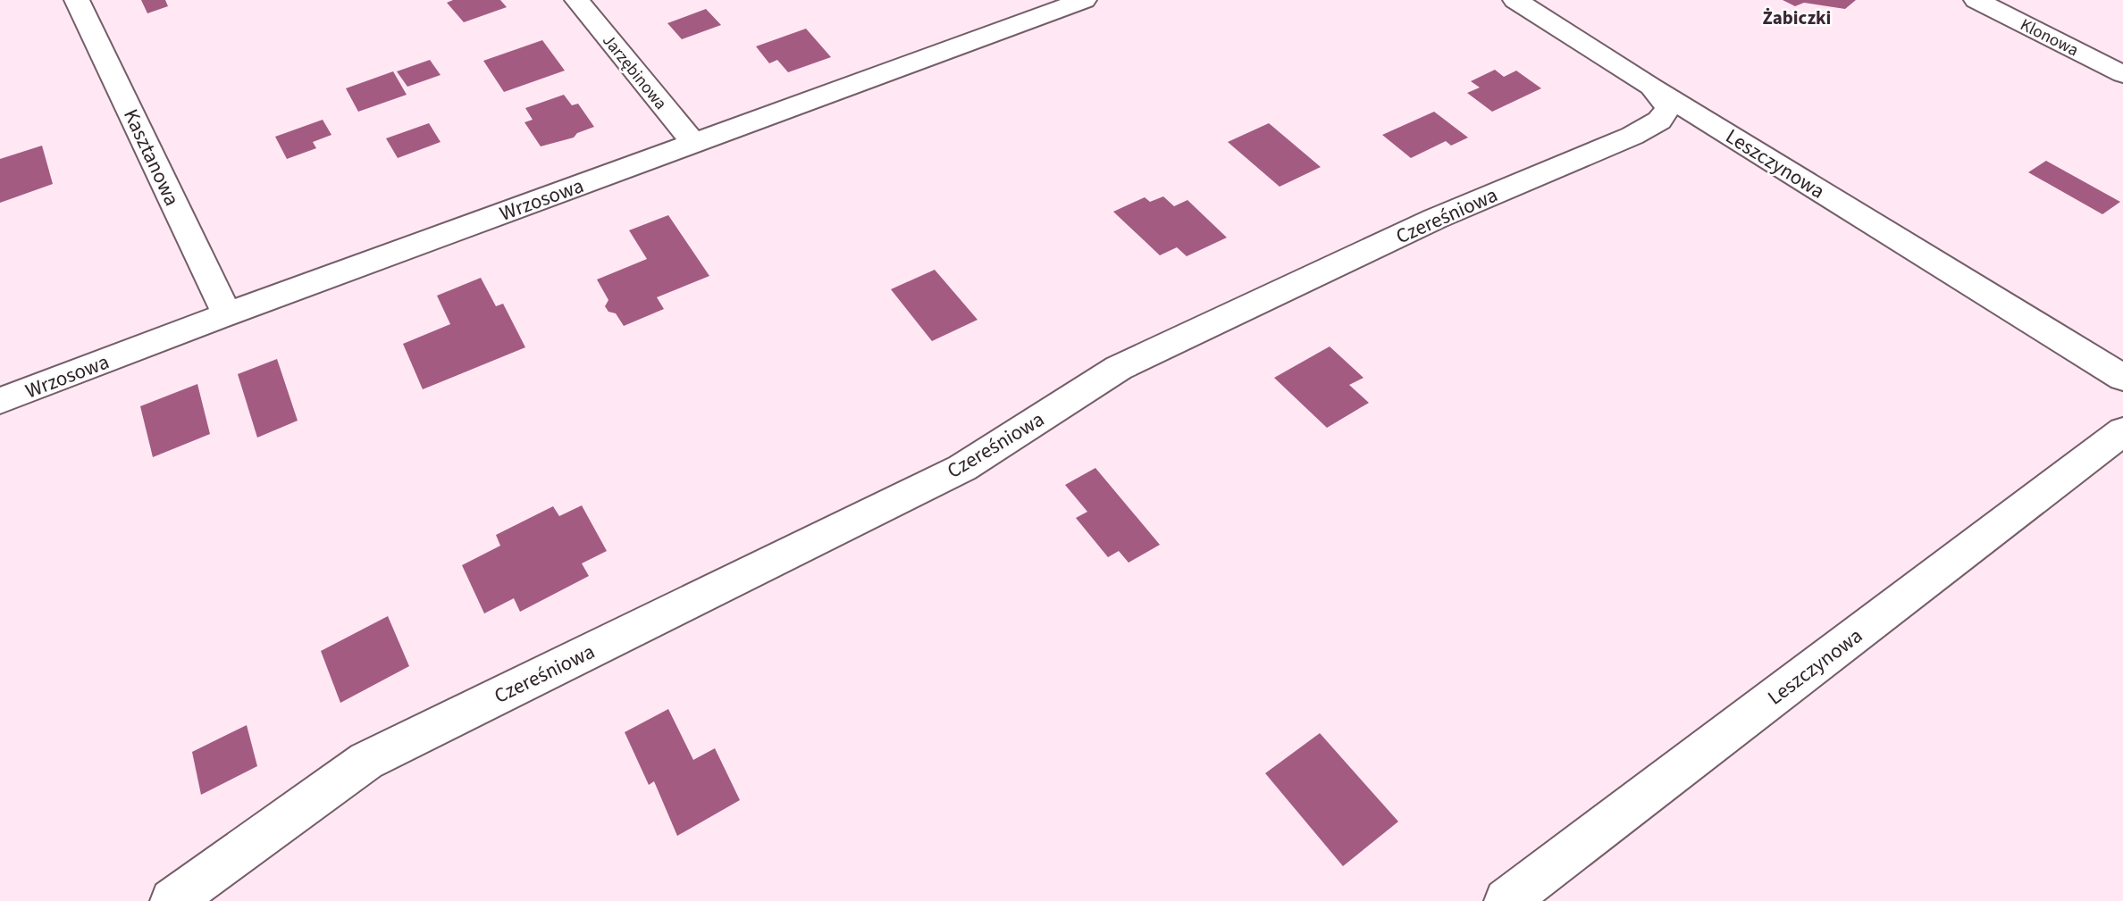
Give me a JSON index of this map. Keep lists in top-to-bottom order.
{
  "streets": {
    "street": [
      "Klonowa",
      "Jarzębinowa",
      "Kasztanowa",
      "Leszczynowa",
      "Wrzosowa",
      "Czereśniowa"
    ]
  },
  "crossings": [
    ["Jarzębinowa", "Wrzosowa"],
    ["Kasztanowa", "Wrzosowa"],
    ["Leszczynowa", "Czereśniowa"]
  ],
  "districts": ["Żabiczki"]
}
